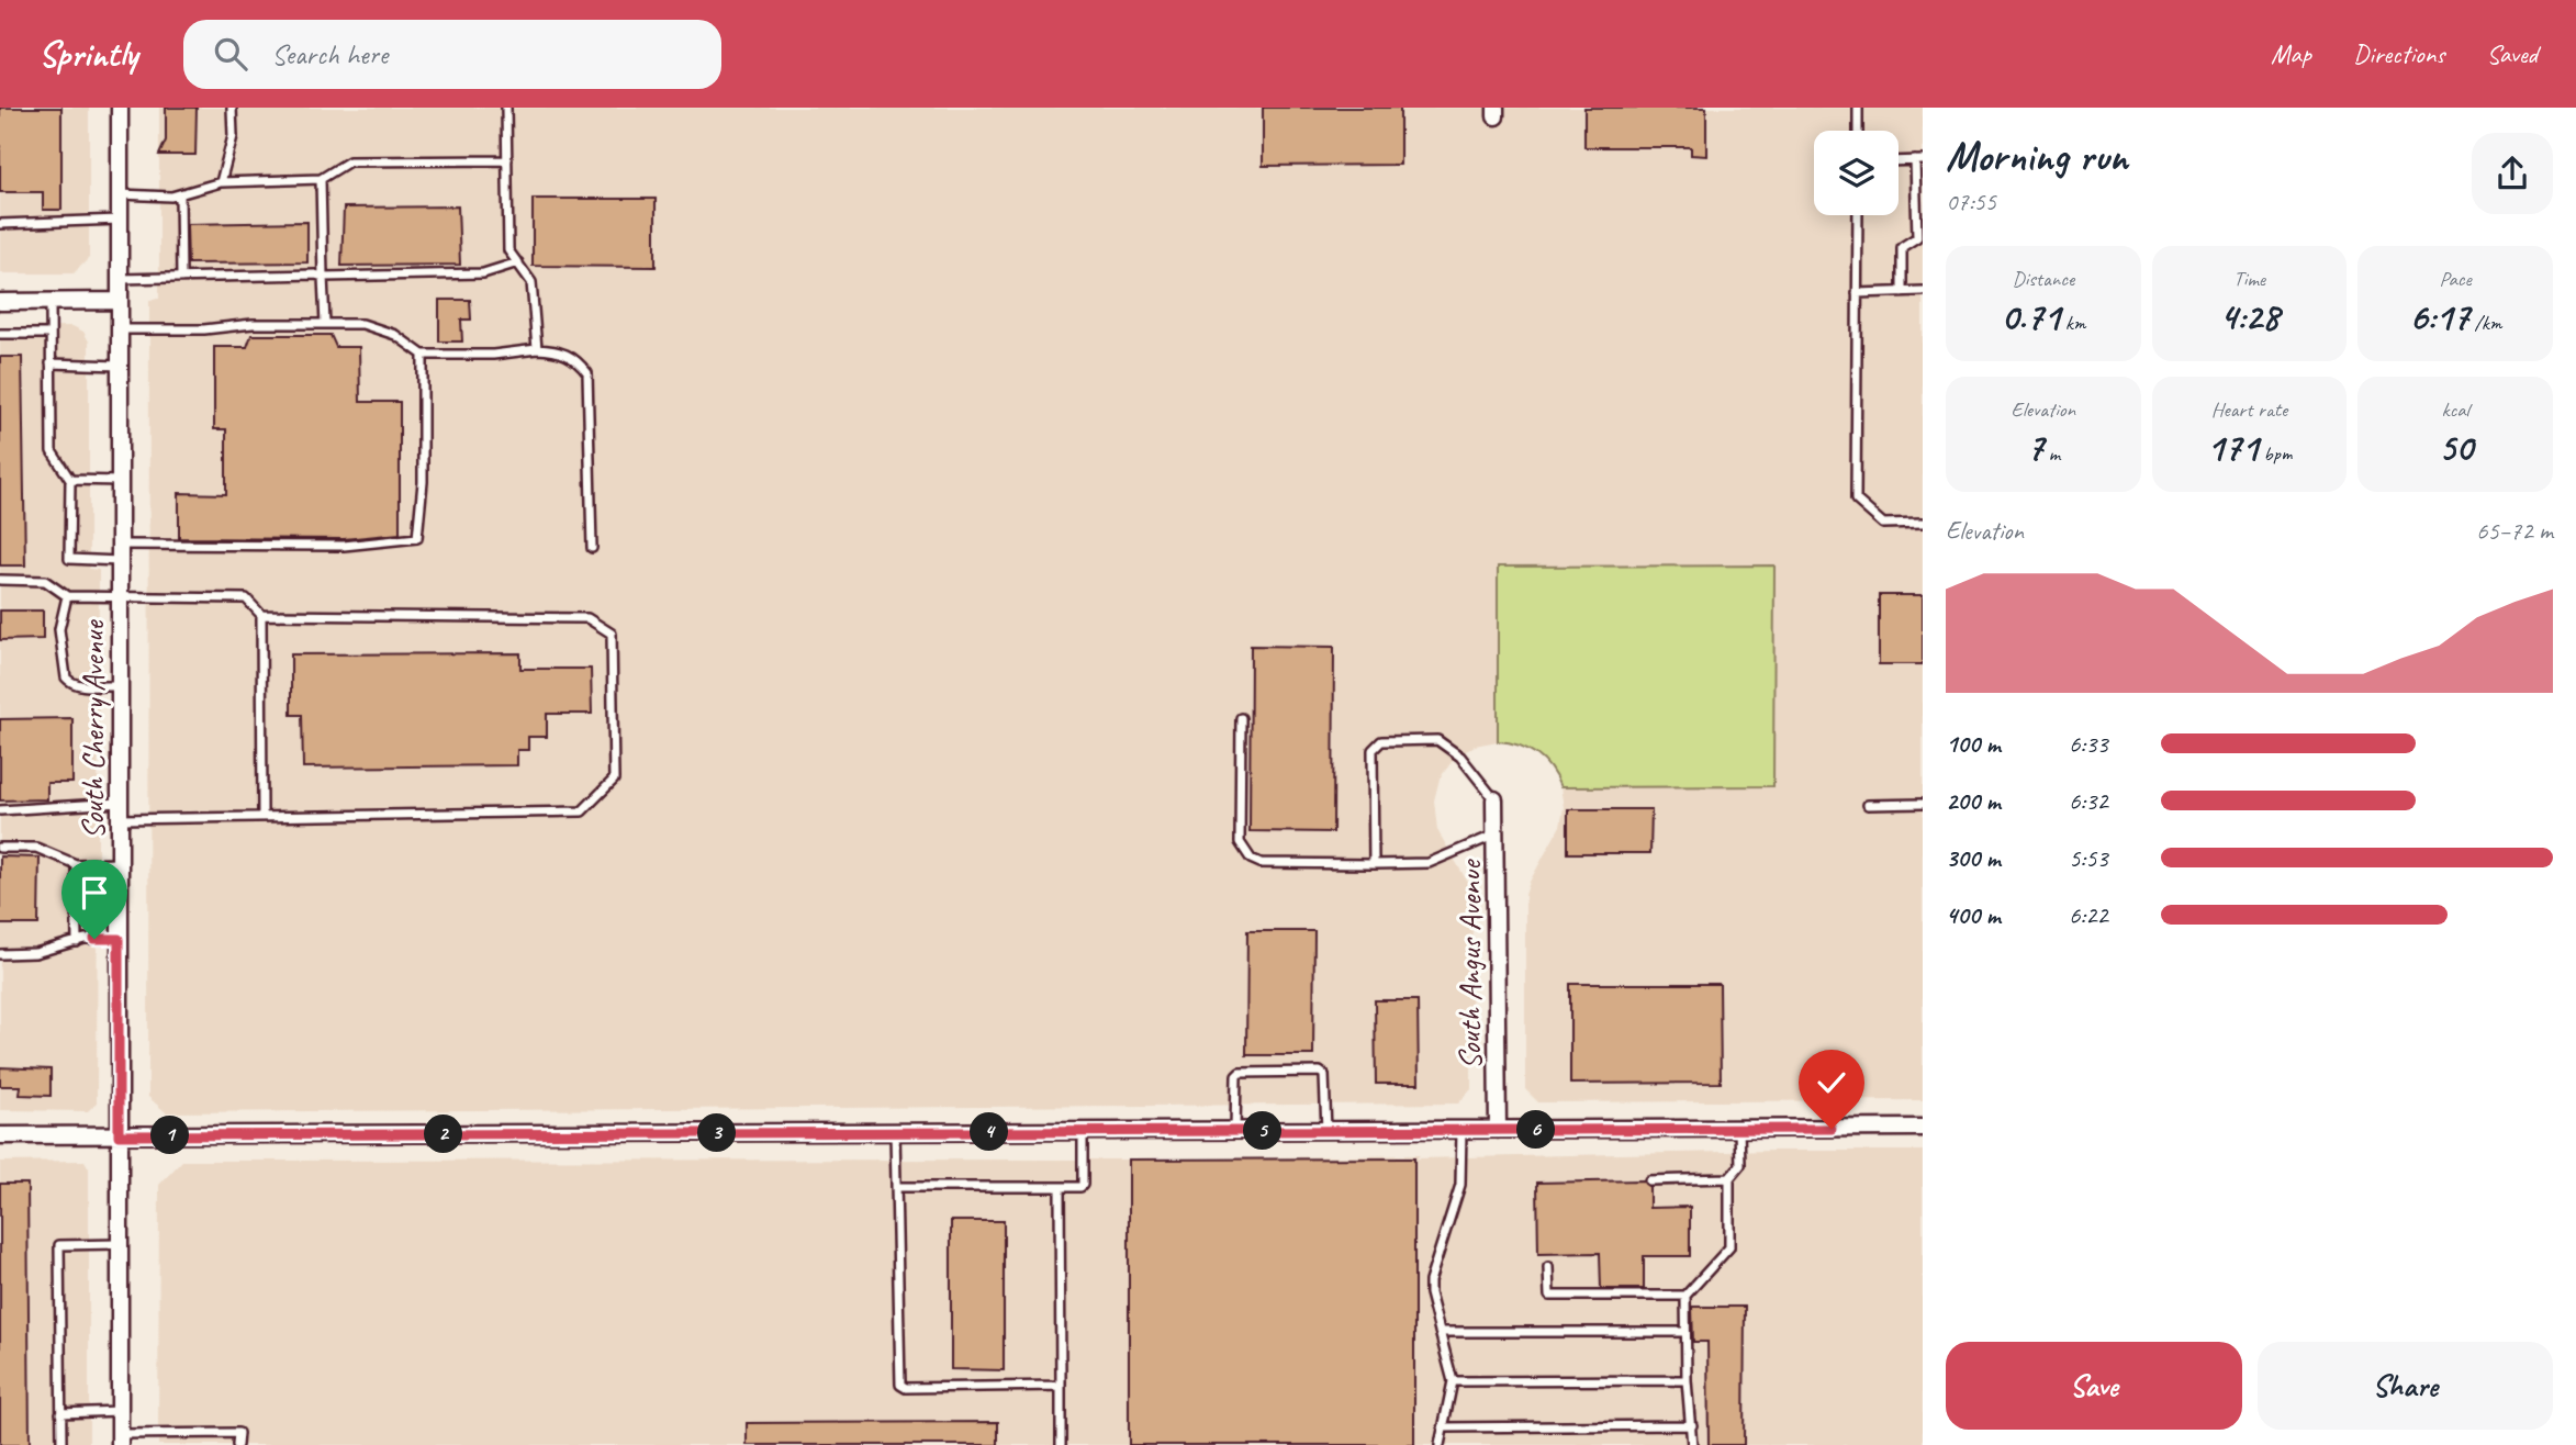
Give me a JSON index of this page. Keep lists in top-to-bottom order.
{
  "streets": {
    "street": ["South Cherry Avenue", "South Angus Avenue"]
  },
  "page": {
    "header": "Sprintly",
    "search": "Search here",
    "nav": ["Map", "Directions", "Saved"],
    "heading": ["Morning run", "07:55"],
    "stats": [
      ["Distance", "0.71 km"],
      ["Time", "4:28"],
      ["Pace", "6:17 /km"],
      ["Elevation", "7 m"],
      ["Heart rate", "171 bpm"],
      ["kcal", "50"]
    ],
    "chart": ["Elevation", "65–72 m"],
    "list": [
      {
        "name": "100 m",
        "note": "6:33"
      },
      {
        "name": "200 m",
        "note": "6:32"
      },
      {
        "name": "300 m",
        "note": "5:53"
      },
      {
        "name": "400 m",
        "note": "6:22"
      }
    ],
    "pins": [
      "6",
      "5",
      "4",
      "3",
      "2",
      "1"
    ],
    "buttons": ["Save", "Share"]
  }
}
